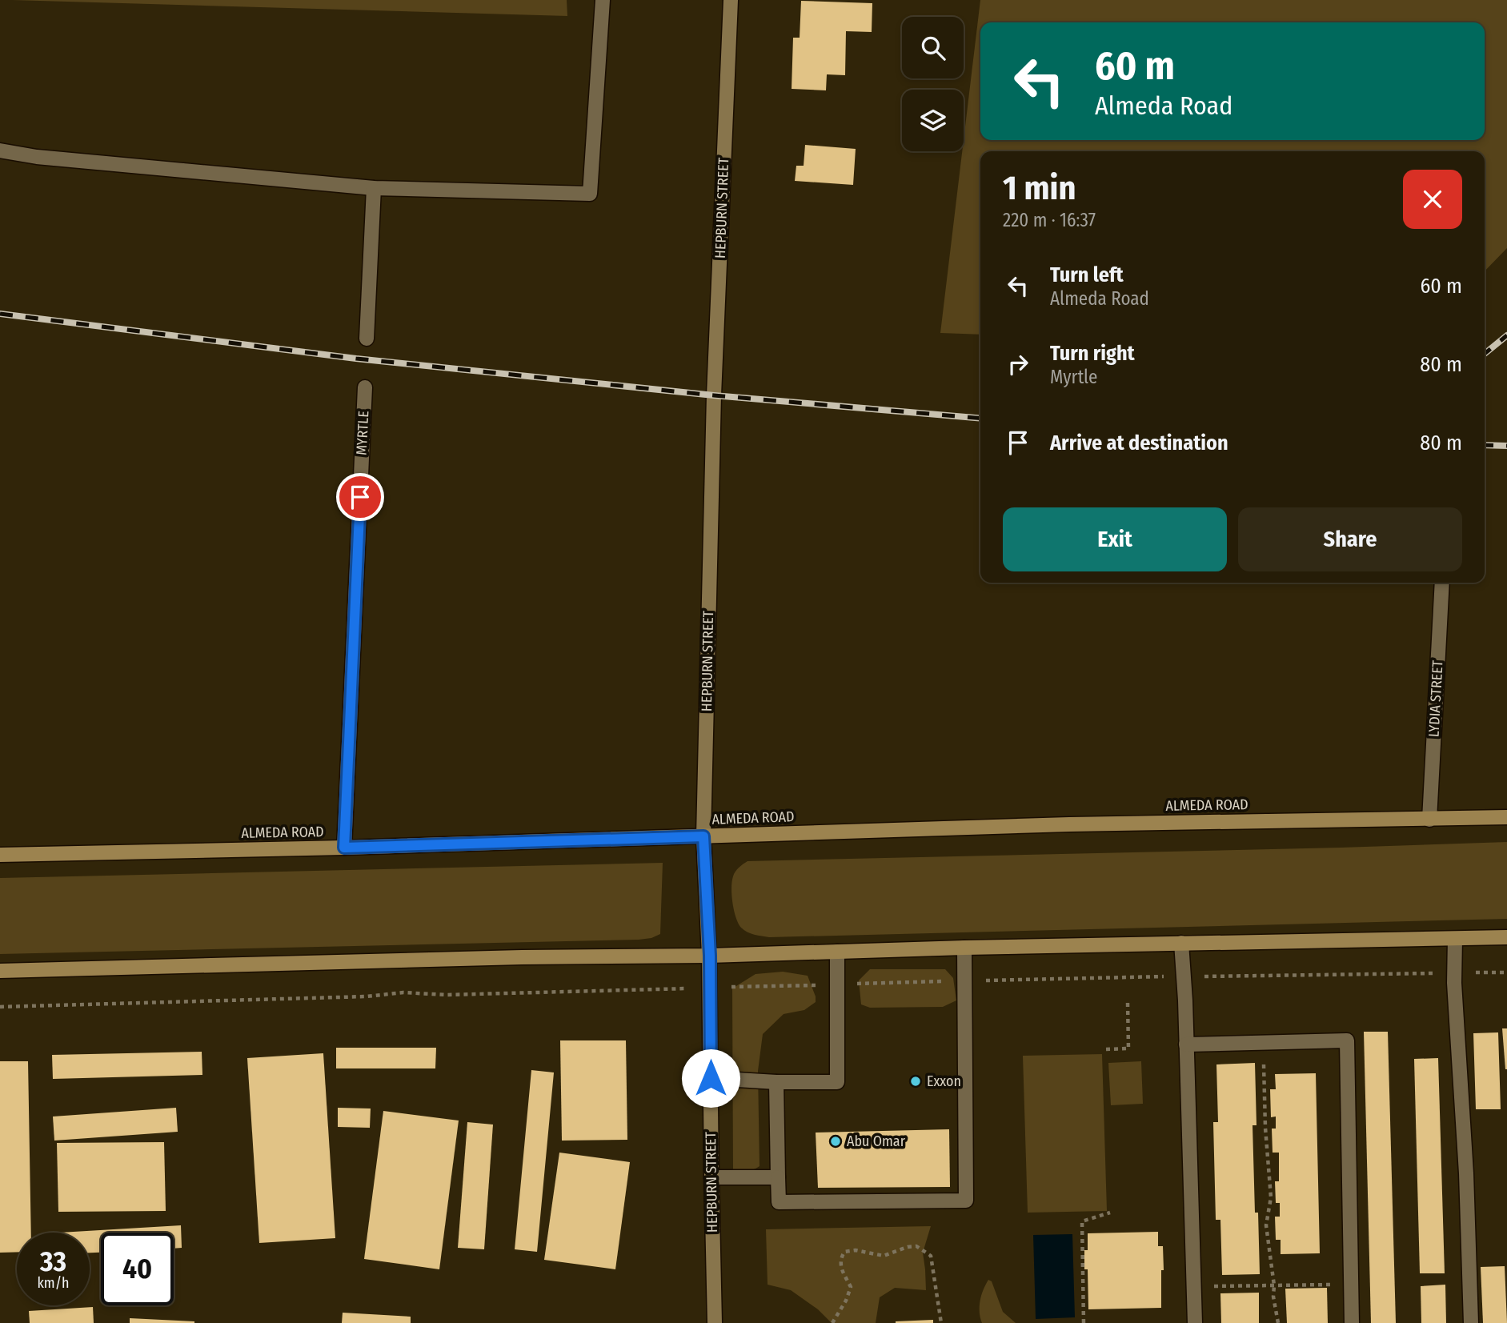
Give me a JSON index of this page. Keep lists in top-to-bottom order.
{
  "streets": {
    "main road": ["ALMEDA ROAD"],
    "street": ["HEPBURN STREET", "MYRTLE", "LYDIA STREET"]
  },
  "crossings": [
    ["HEPBURN STREET", "ALMEDA ROAD"],
    ["MYRTLE", "ALMEDA ROAD"],
    ["LYDIA STREET", "ALMEDA ROAD"]
  ],
  "places": ["Exxon", "Abu Omar"],
  "page": {
    "turn": ["60 m", "Almeda Road"],
    "heading": ["1 min", "220 m · 16:37"],
    "list": [
      {
        "name": "Turn left",
        "note": "Almeda Road",
        "value": "60 m"
      },
      {
        "name": "Turn right",
        "note": "Myrtle",
        "value": "80 m"
      },
      {
        "name": "Arrive at destination",
        "value": "80 m"
      }
    ],
    "buttons": ["Exit", "Share"],
    "speed": "33 km/h",
    "limit": "40"
  }
}
